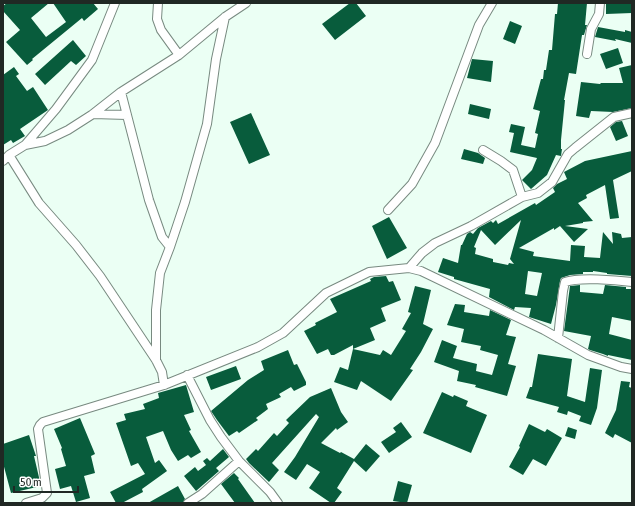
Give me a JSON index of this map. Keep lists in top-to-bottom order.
{
  "scale_bar": "50 m"
}
